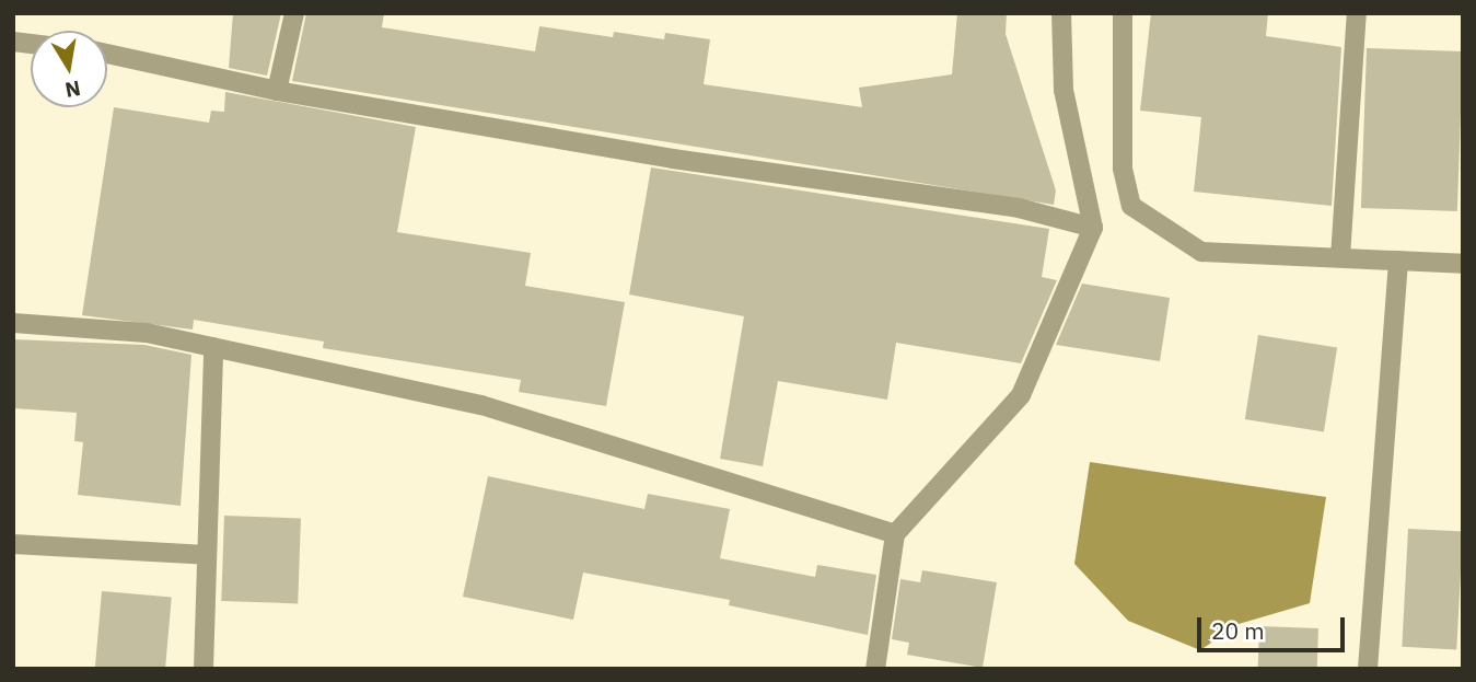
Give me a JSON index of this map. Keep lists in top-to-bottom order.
{
  "scale_bar": "20 m",
  "north": "bottom"
}
